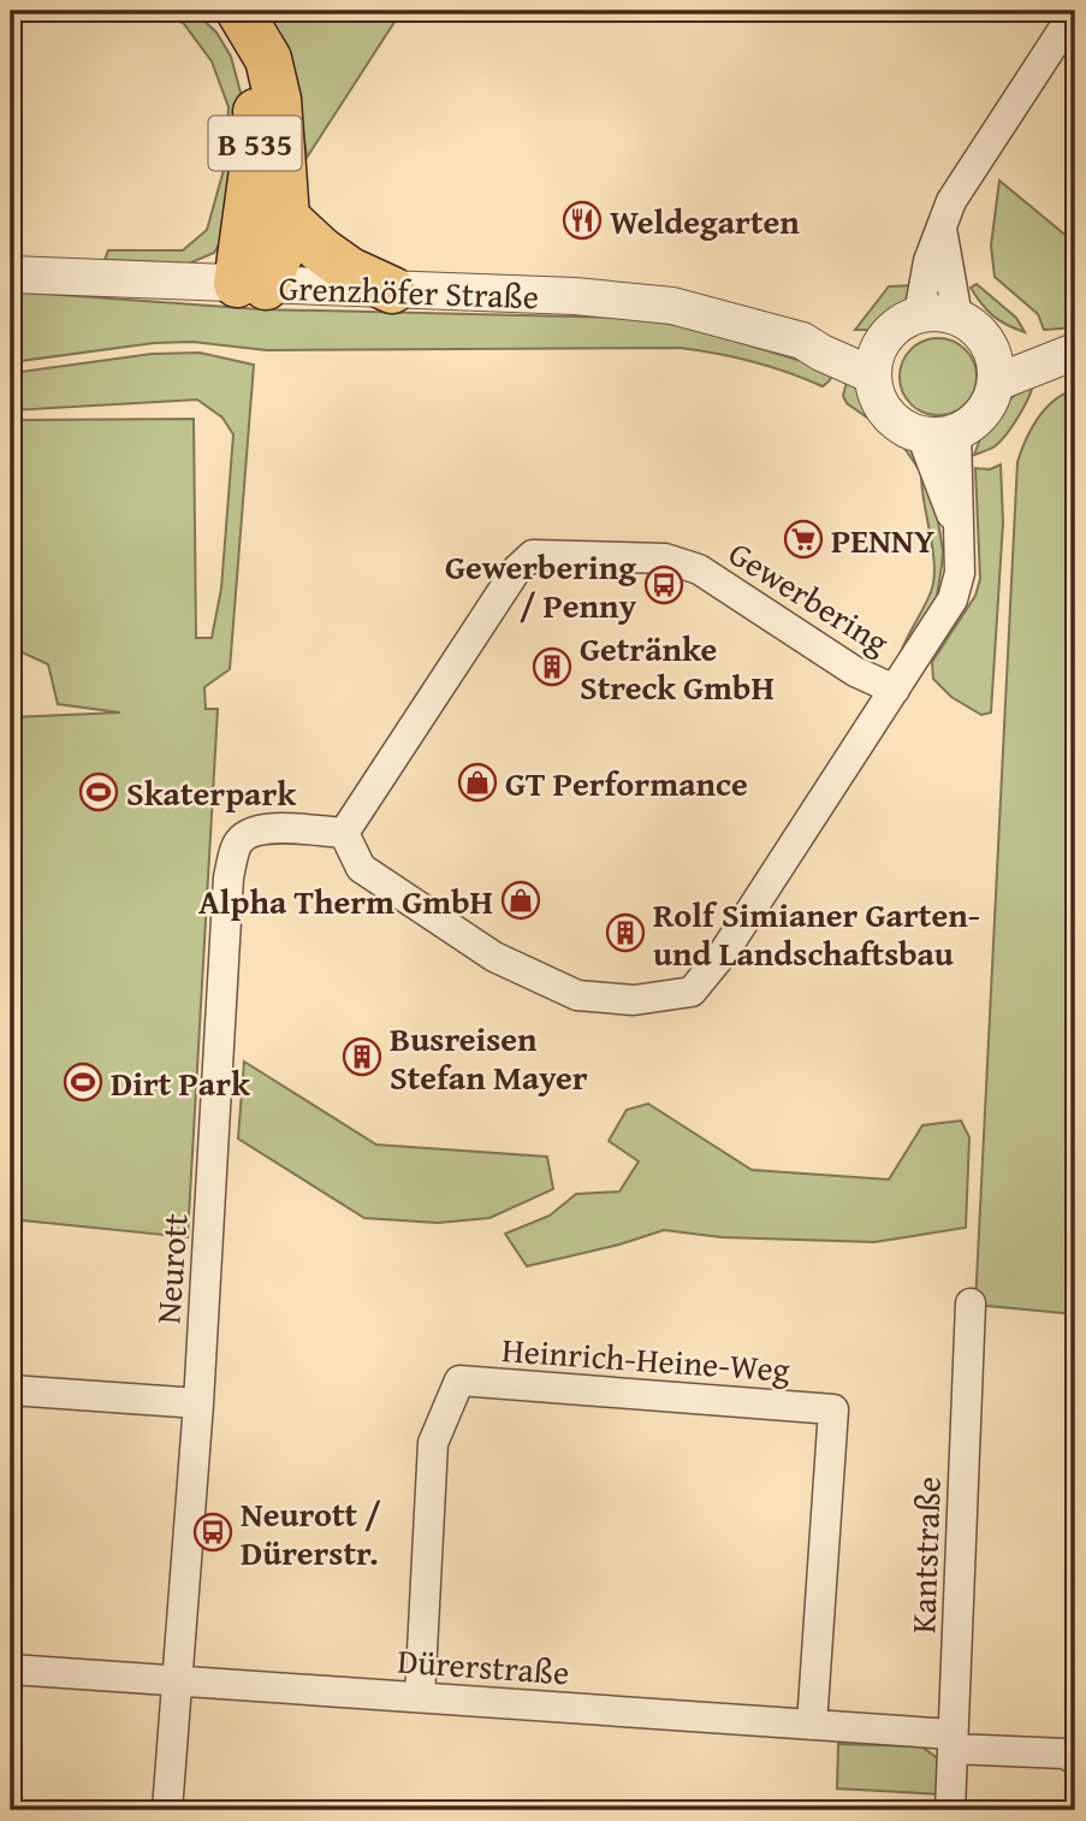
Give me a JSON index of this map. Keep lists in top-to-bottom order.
{
  "streets": {
    "highway": ["B 535"],
    "street": [
      "Grenzhöfer Straße",
      "Gewerbering",
      "Neurott",
      "Heinrich-Heine-Weg",
      "Kantstraße",
      "Dürerstraße"
    ]
  },
  "crossings": [
    ["B 535", "Grenzhöfer Straße"],
    ["Gewerbering", "Neurott"],
    ["Neurott", "Dürerstraße"],
    ["Heinrich-Heine-Weg", "Dürerstraße"],
    ["Kantstraße", "Dürerstraße"]
  ],
  "places": {
    "restaurant": ["Weldegarten"],
    "supermarket": ["PENNY"],
    "bus stop": ["Gewerbering / Penny", "Neurott / Dürerstr."],
    "building": ["Getränke Streck GmbH", "Rolf Simianer Garten- und Landschaftsbau", "Busreisen Stefan Mayer"],
    "shop": ["GT Performance", "Alpha Therm GmbH"],
    "sports": ["Skaterpark", "Dirt Park"]
  }
}
